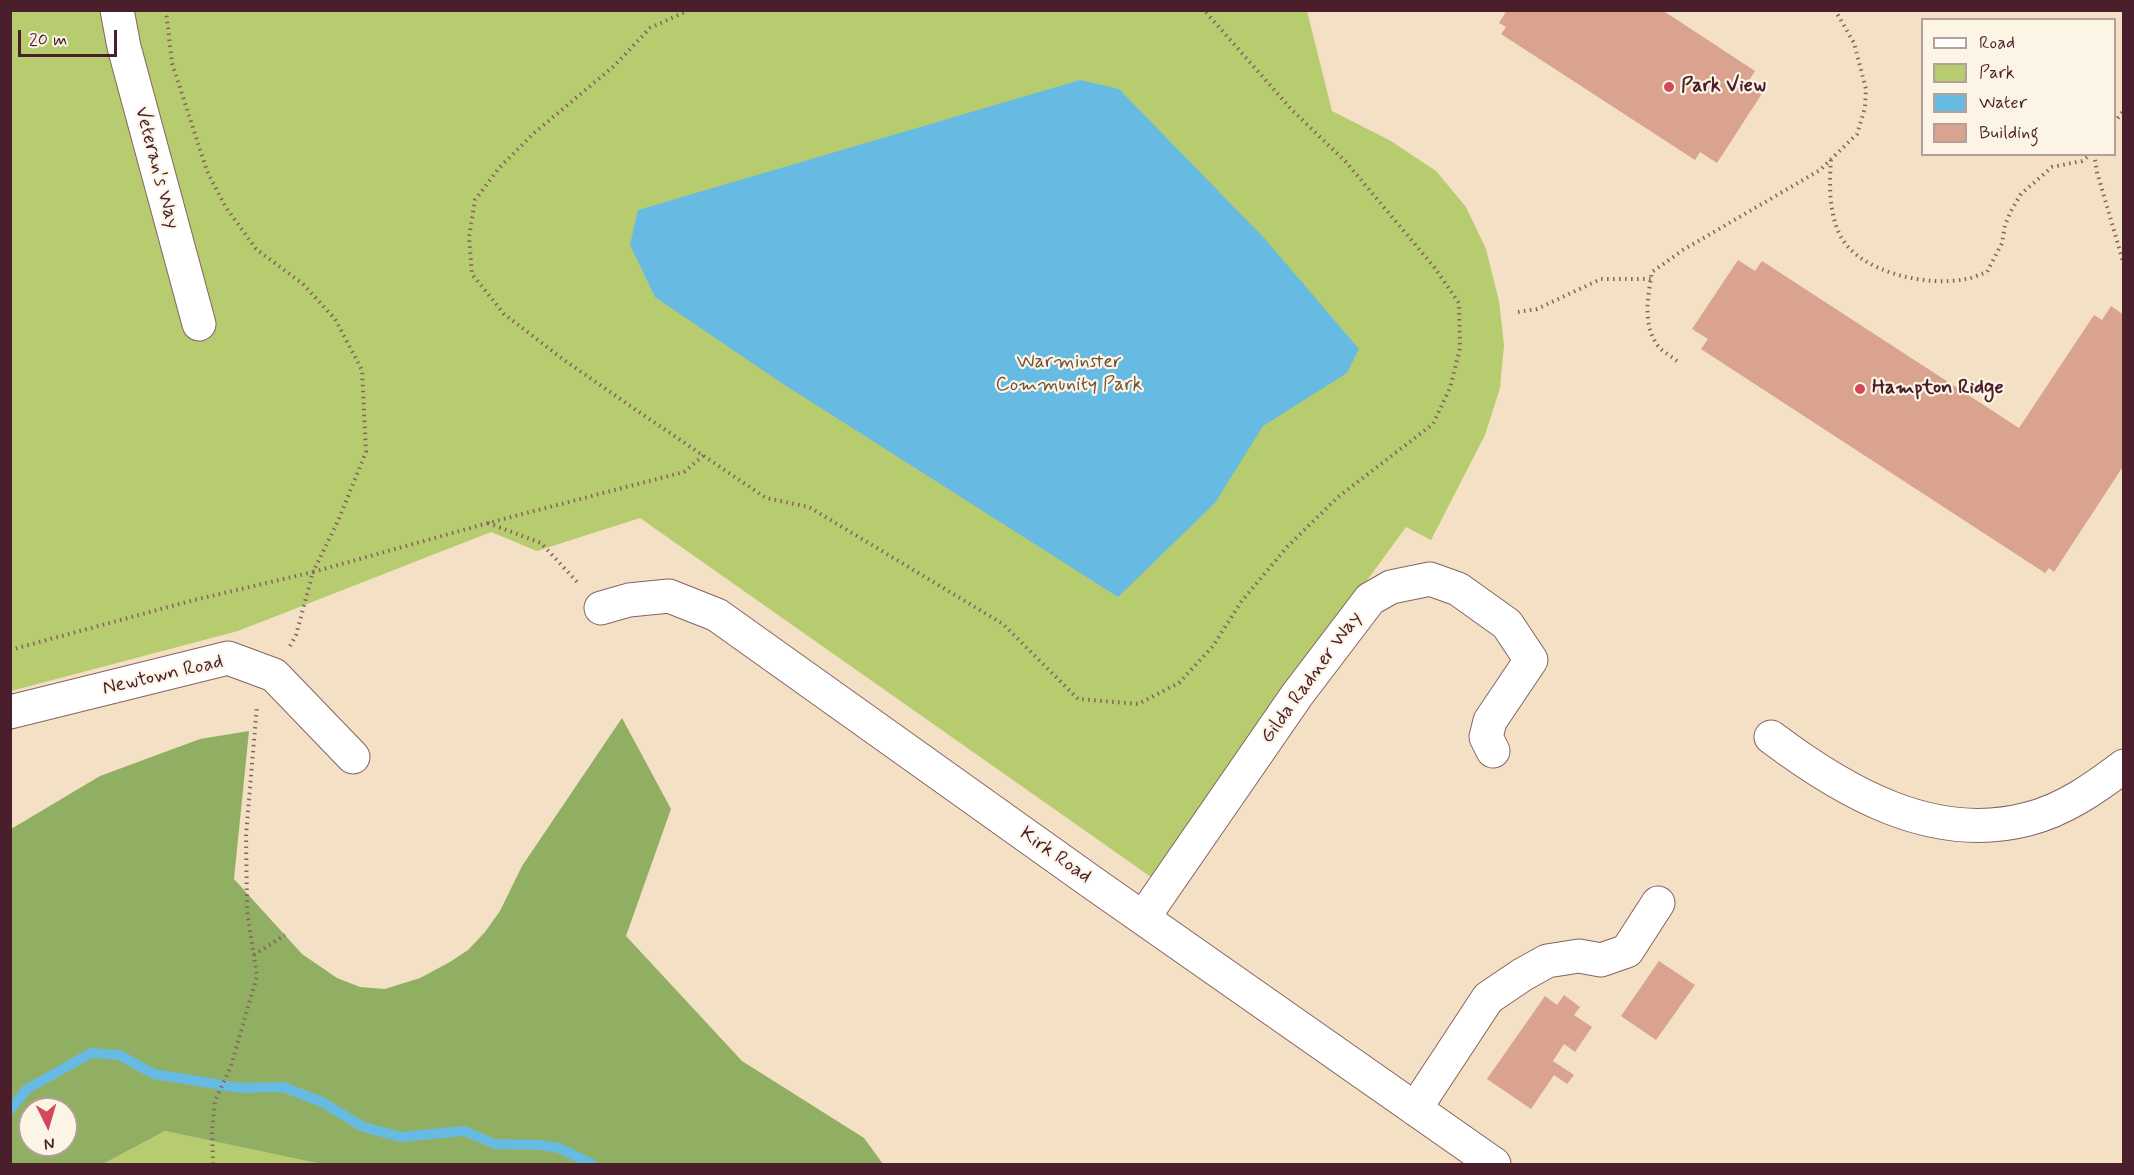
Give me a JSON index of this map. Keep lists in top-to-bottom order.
{
  "streets": {
    "street": [
      "Veteran's Way",
      "Newtown Road",
      "Gilda Radner Way",
      "Kirk Road"
    ]
  },
  "crossings": [
    ["Gilda Radner Way", "Kirk Road"]
  ],
  "parks": ["Warminster Community Park"],
  "places": ["Park View", "Hampton Ridge"],
  "legend": [
    "Road",
    "Park",
    "Water",
    "Building"
  ],
  "scale_bar": "20 m",
  "north": "bottom"
}
